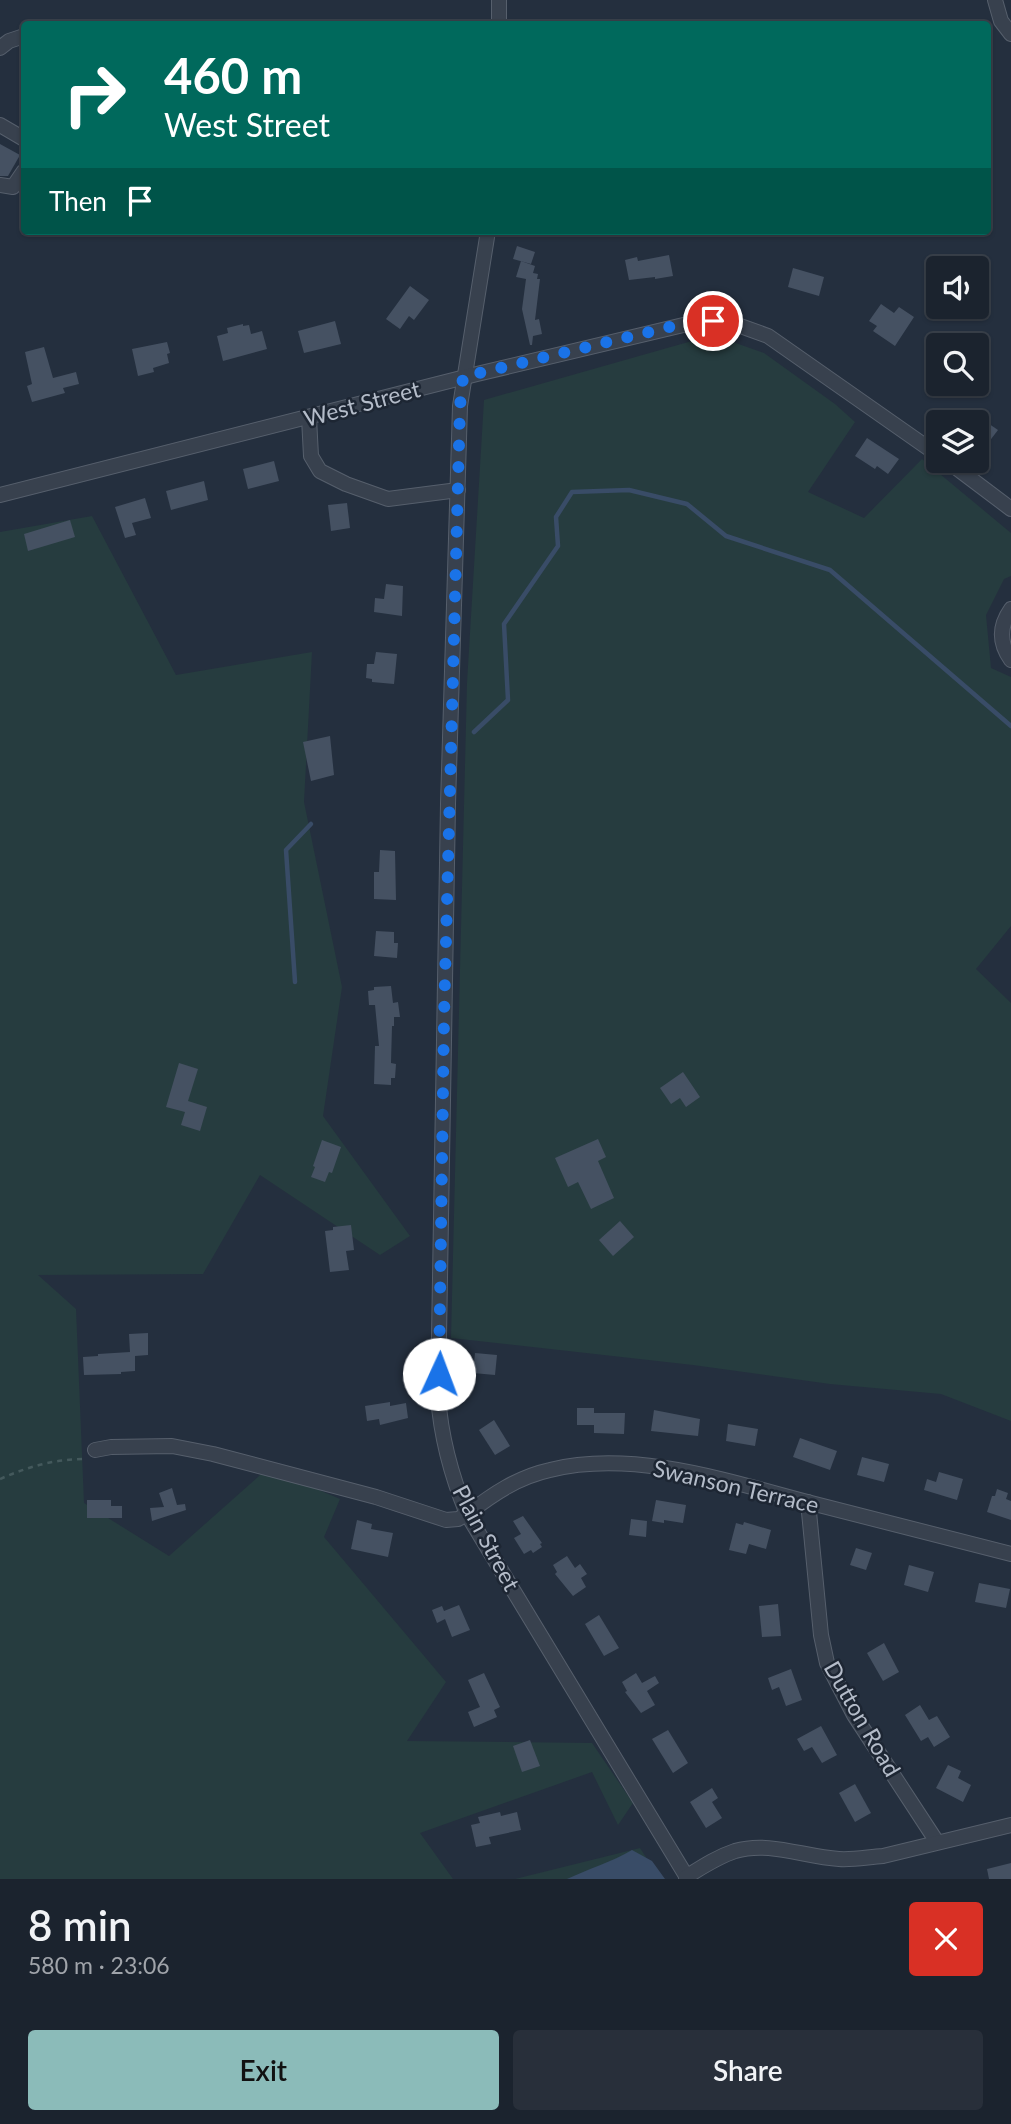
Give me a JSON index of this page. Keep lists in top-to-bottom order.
{
  "streets": {
    "street": [
      "West Street",
      "Swanson Terrace",
      "Plain Street",
      "Dutton Road"
    ]
  },
  "crossings": [
    ["West Street", "Plain Street"],
    ["Swanson Terrace", "Plain Street"],
    ["Swanson Terrace", "Dutton Road"]
  ],
  "page": {
    "turn": ["460 m", "West Street"],
    "then": "Then",
    "heading": ["8 min", "580 m · 23:06"],
    "buttons": ["Exit", "Share"]
  }
}
